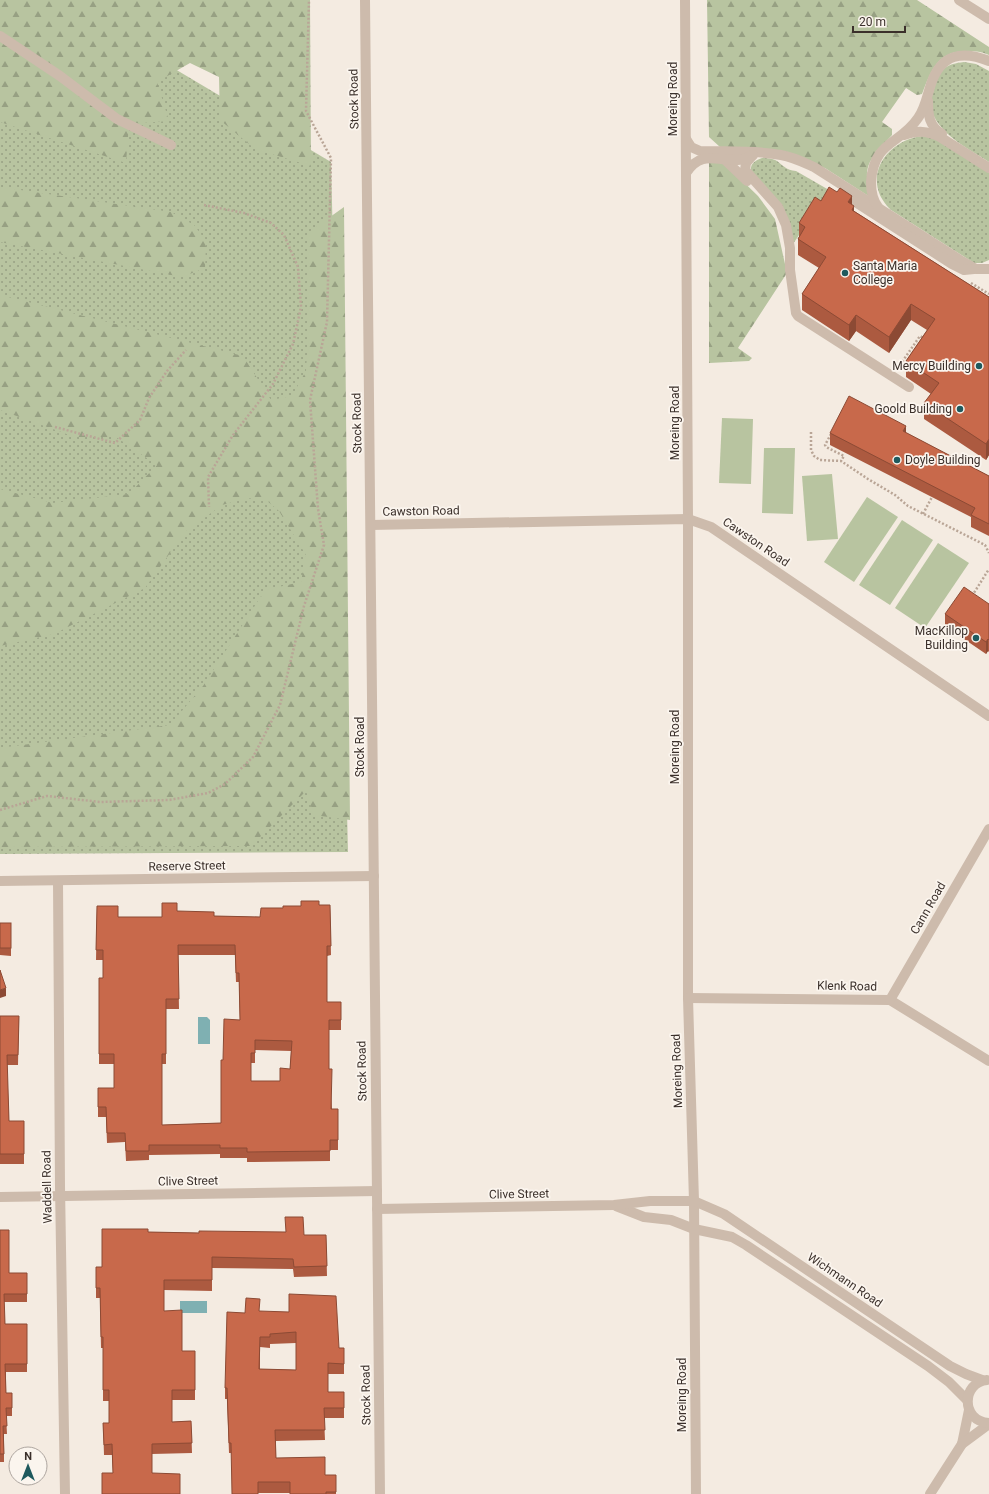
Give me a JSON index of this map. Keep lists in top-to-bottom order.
{
  "streets": {
    "street": [
      "Stock Road",
      "Moreing Road",
      "Cawston Road",
      "Reserve Street",
      "Cann Road",
      "Klenk Road",
      "Clive Street",
      "Waddell Road",
      "Wichmann Road"
    ]
  },
  "crossings": [
    ["Stock Road", "Cawston Road"],
    ["Stock Road", "Reserve Street"],
    ["Stock Road", "Clive Street"],
    ["Moreing Road", "Cawston Road"],
    ["Moreing Road", "Klenk Road"],
    ["Moreing Road", "Clive Street"],
    ["Moreing Road", "Wichmann Road"],
    ["Reserve Street", "Waddell Road"],
    ["Cann Road", "Klenk Road"],
    ["Clive Street", "Waddell Road"],
    ["Clive Street", "Wichmann Road"]
  ],
  "places": [
    "Santa Maria College",
    "Mercy Building",
    "Goold Building",
    "Doyle Building",
    "MacKillop Building"
  ],
  "scale_bar": "20 m",
  "north": "top"
}
